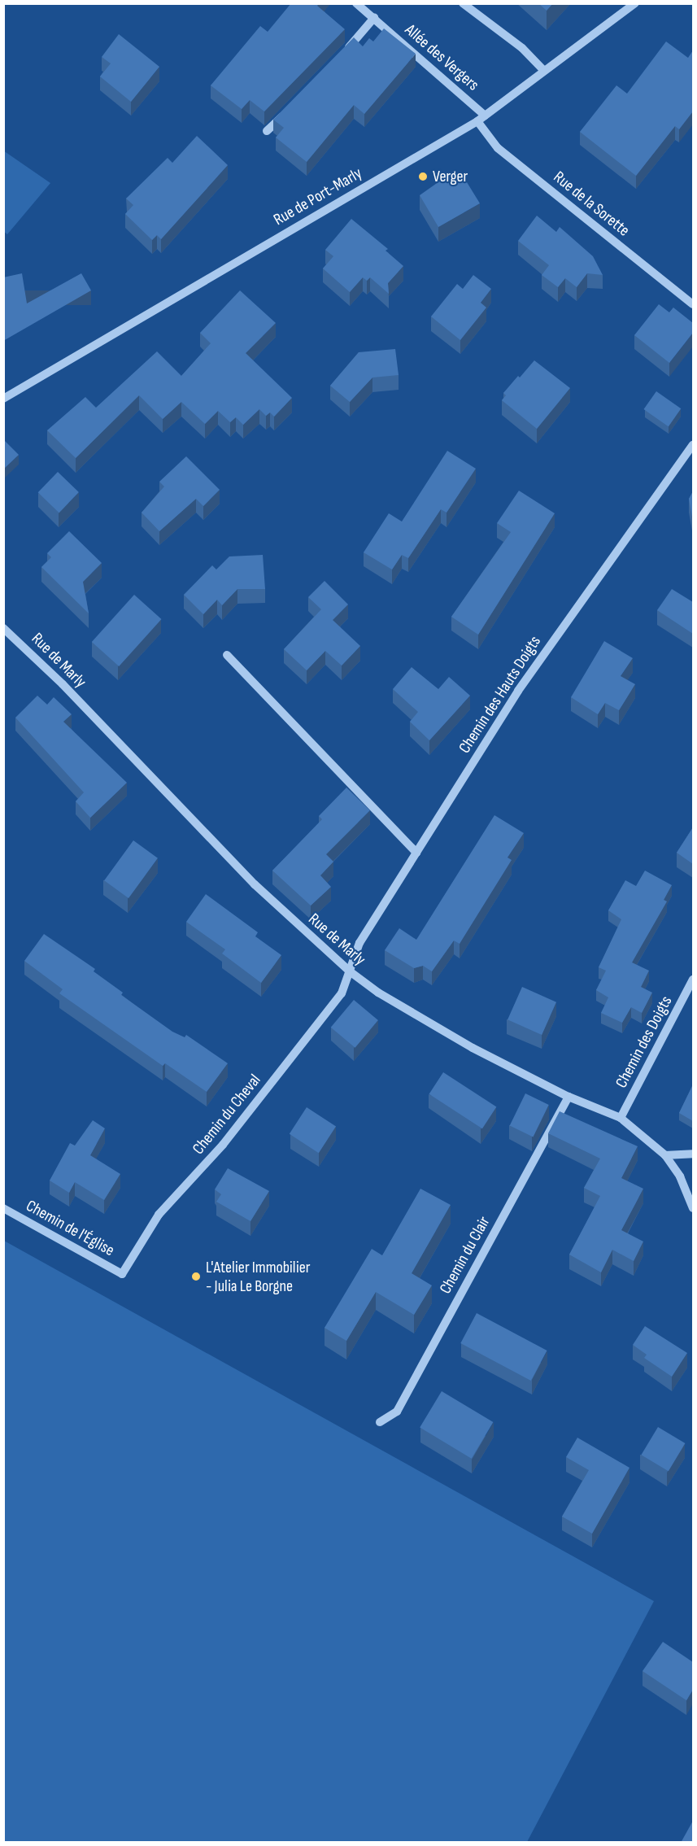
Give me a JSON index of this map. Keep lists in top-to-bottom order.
{
  "streets": {
    "street": [
      "Allée des Vergers",
      "Rue de Port-Marly",
      "Rue de la Sorette",
      "Rue de Marly",
      "Chemin des Hauts Doigts",
      "Chemin des Doigts",
      "Chemin du Cheval",
      "Chemin de l'Église",
      "Chemin du Clair"
    ]
  },
  "crossings": [
    ["Allée des Vergers", "Rue de Port-Marly"],
    ["Allée des Vergers", "Rue de la Sorette"],
    ["Rue de Port-Marly", "Rue de la Sorette"],
    ["Rue de Marly", "Chemin des Hauts Doigts"],
    ["Rue de Marly", "Chemin des Doigts"],
    ["Rue de Marly", "Chemin du Cheval"],
    ["Rue de Marly", "Chemin du Clair"],
    ["Chemin des Hauts Doigts", "Chemin du Cheval"],
    ["Chemin du Cheval", "Chemin de l'Église"]
  ],
  "places": ["Verger", "L'Atelier Immobilier - Julia Le Borgne"]
}
